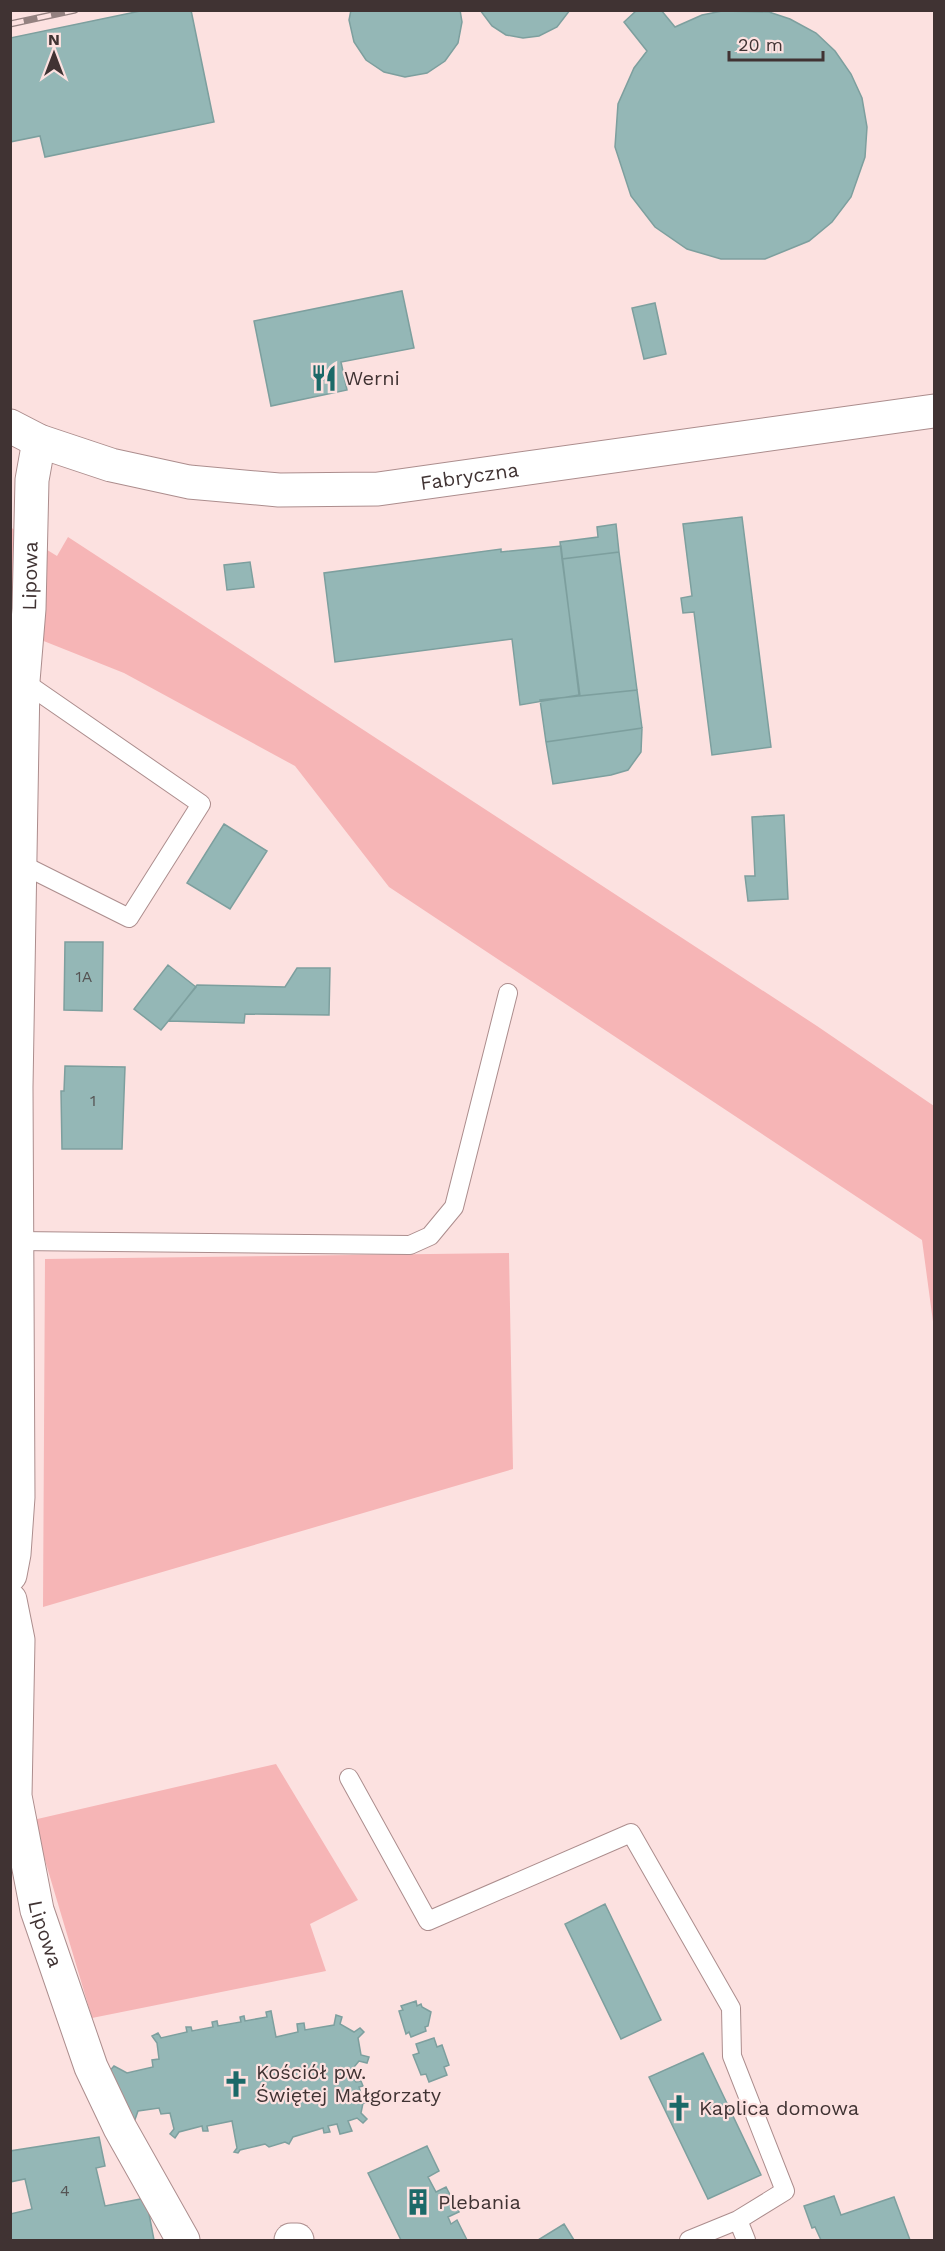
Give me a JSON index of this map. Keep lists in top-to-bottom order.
{
  "streets": {
    "street": ["Fabryczna", "Lipowa"]
  },
  "crossings": [
    ["Fabryczna", "Lipowa"]
  ],
  "places": {
    "restaurant": ["Werni"],
    "church": ["Kościół pw. Świętej Małgorzaty", "Kaplica domowa"],
    "building": ["Plebania"]
  },
  "house_numbers": ["1A", "1", "4"],
  "scale_bar": "20 m",
  "north": "top"
}
